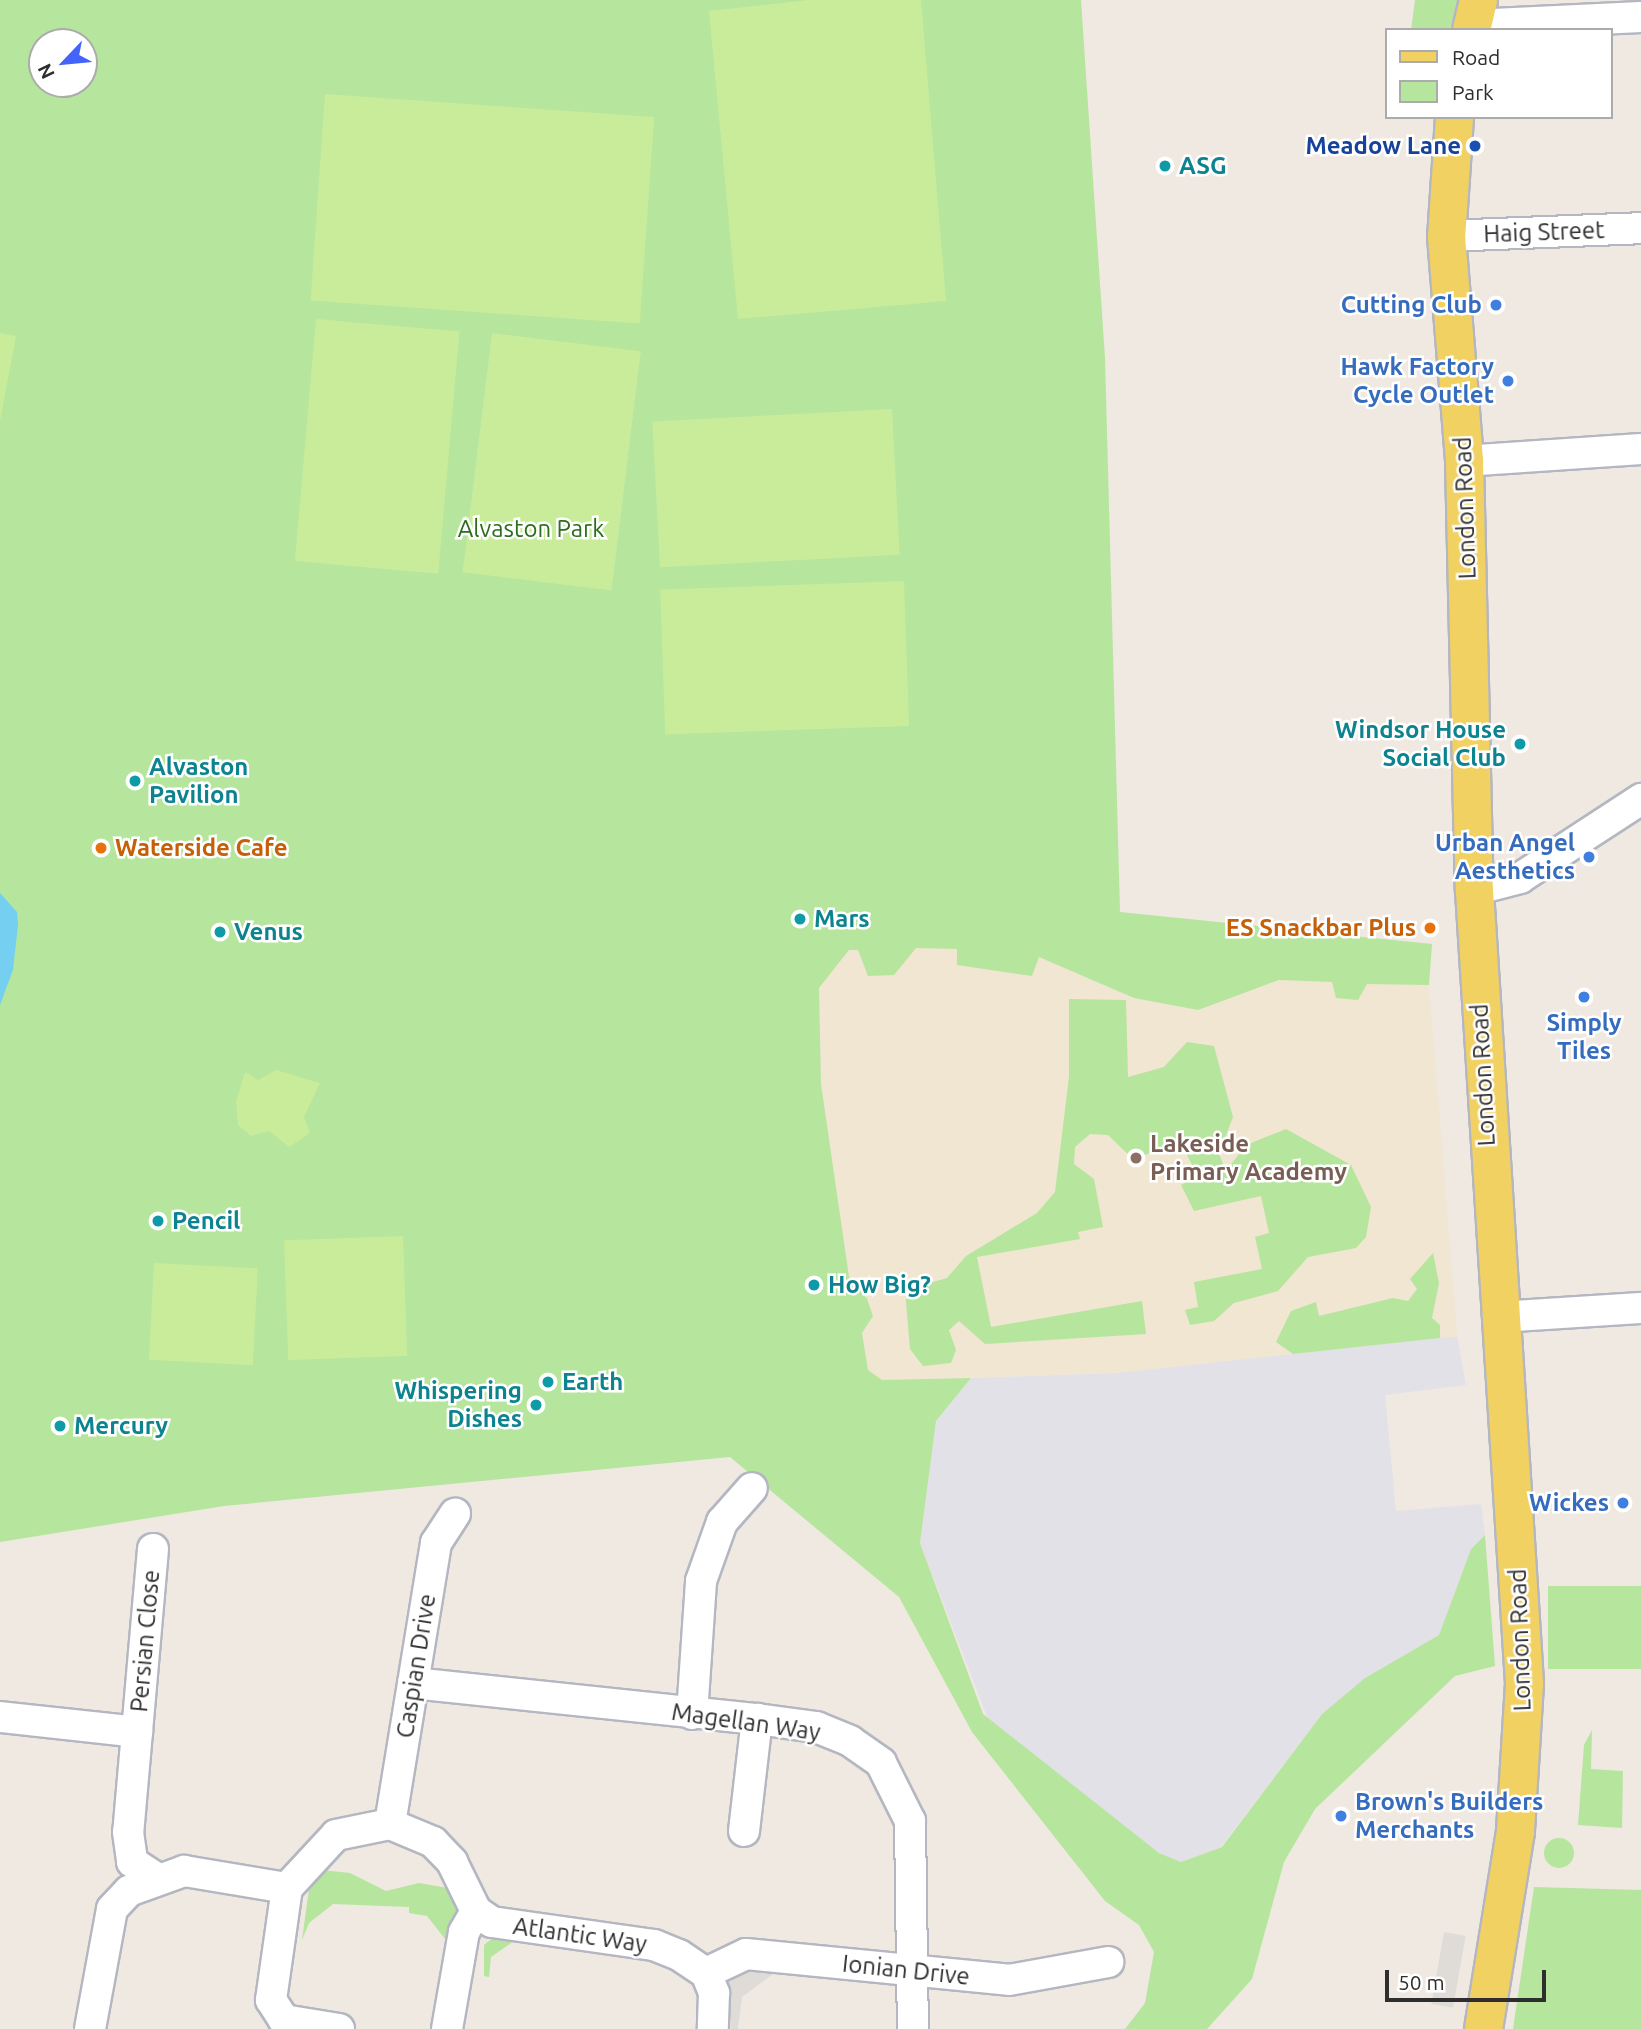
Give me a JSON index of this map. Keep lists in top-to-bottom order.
{
  "streets": {
    "main road": ["London Road"],
    "street": [
      "Haig Street",
      "Persian Close",
      "Caspian Drive",
      "Magellan Way",
      "Atlantic Way",
      "Ionian Drive"
    ]
  },
  "crossings": [
    ["Haig Street", "London Road"],
    ["Caspian Drive", "Magellan Way"],
    ["Magellan Way", "Ionian Drive"],
    ["Atlantic Way", "Ionian Drive"]
  ],
  "parks": ["Alvaston Park"],
  "places": [
    "Meadow Lane",
    "ASG",
    "Cutting Club",
    "Hawk Factory Cycle Outlet",
    "Windsor House Social Club",
    "Alvaston Pavilion",
    "Waterside Cafe",
    "Urban Angel Aesthetics",
    "Mars",
    "ES Snackbar Plus",
    "Venus",
    "Simply Tiles",
    "Lakeside Primary Academy",
    "Pencil",
    "How Big?",
    "Earth",
    "Whispering Dishes",
    "Mercury",
    "Wickes",
    "Brown's Builders Merchants"
  ],
  "legend": ["Road", "Park"],
  "scale_bar": "50 m",
  "north": "bottom left"
}
